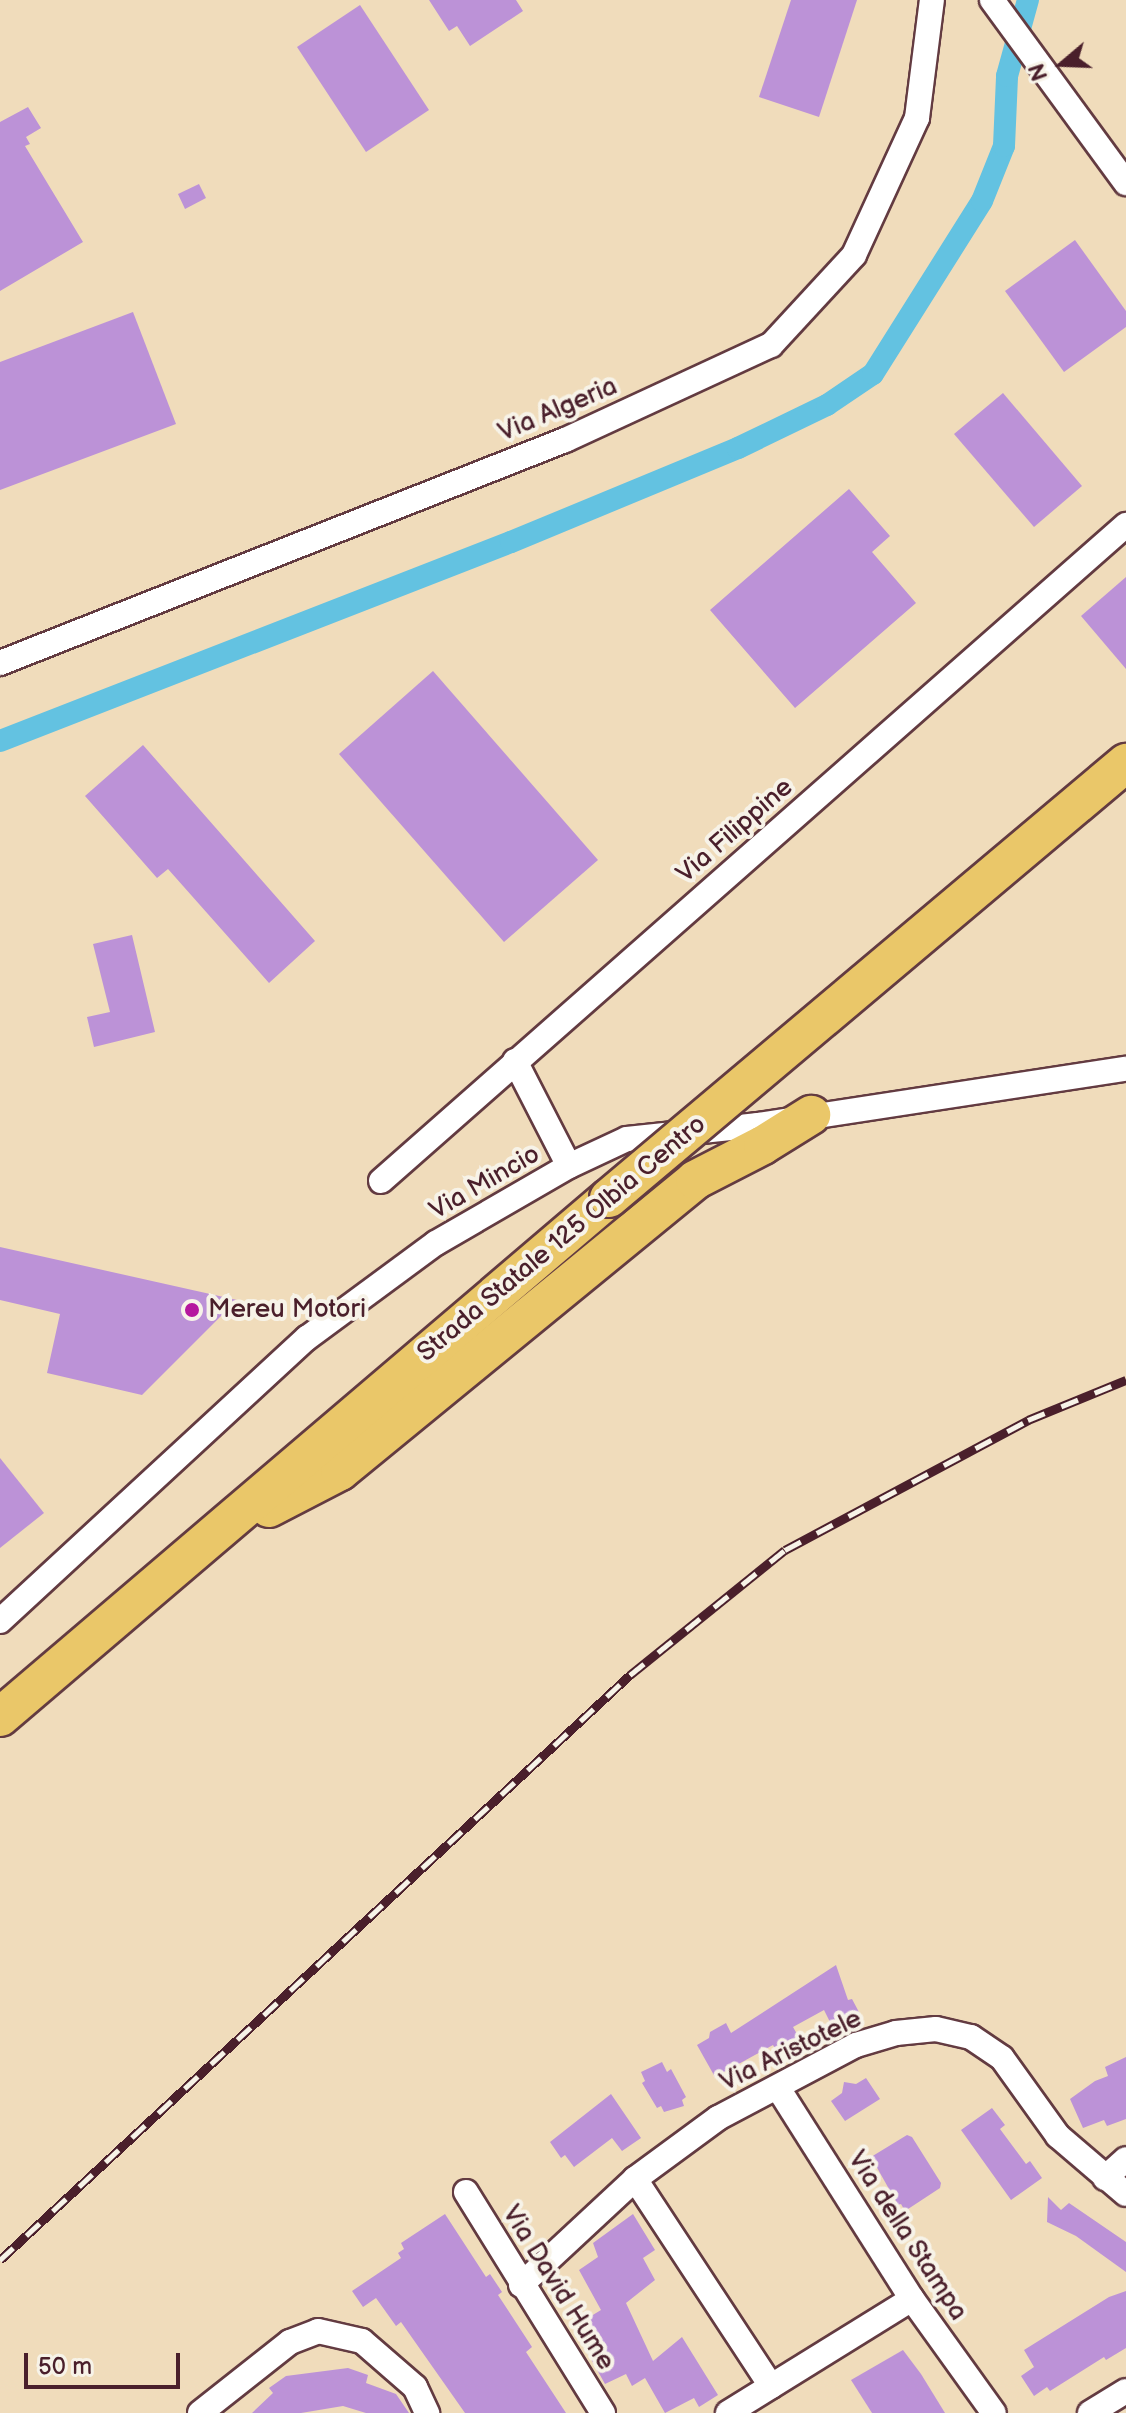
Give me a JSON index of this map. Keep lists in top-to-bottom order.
{
  "streets": {
    "main road": ["Strada Statale 125 Olbia Centro"],
    "street": [
      "Via Algeria",
      "Via Filippine",
      "Via Mincio",
      "Via Aristotele",
      "Via della Stampa",
      "Via David Hume"
    ]
  },
  "crossings": [
    ["Via Aristotele", "Via della Stampa"],
    ["Via Aristotele", "Via David Hume"]
  ],
  "places": ["Mereu Motori"],
  "scale_bar": "50 m",
  "north": "left"
}
